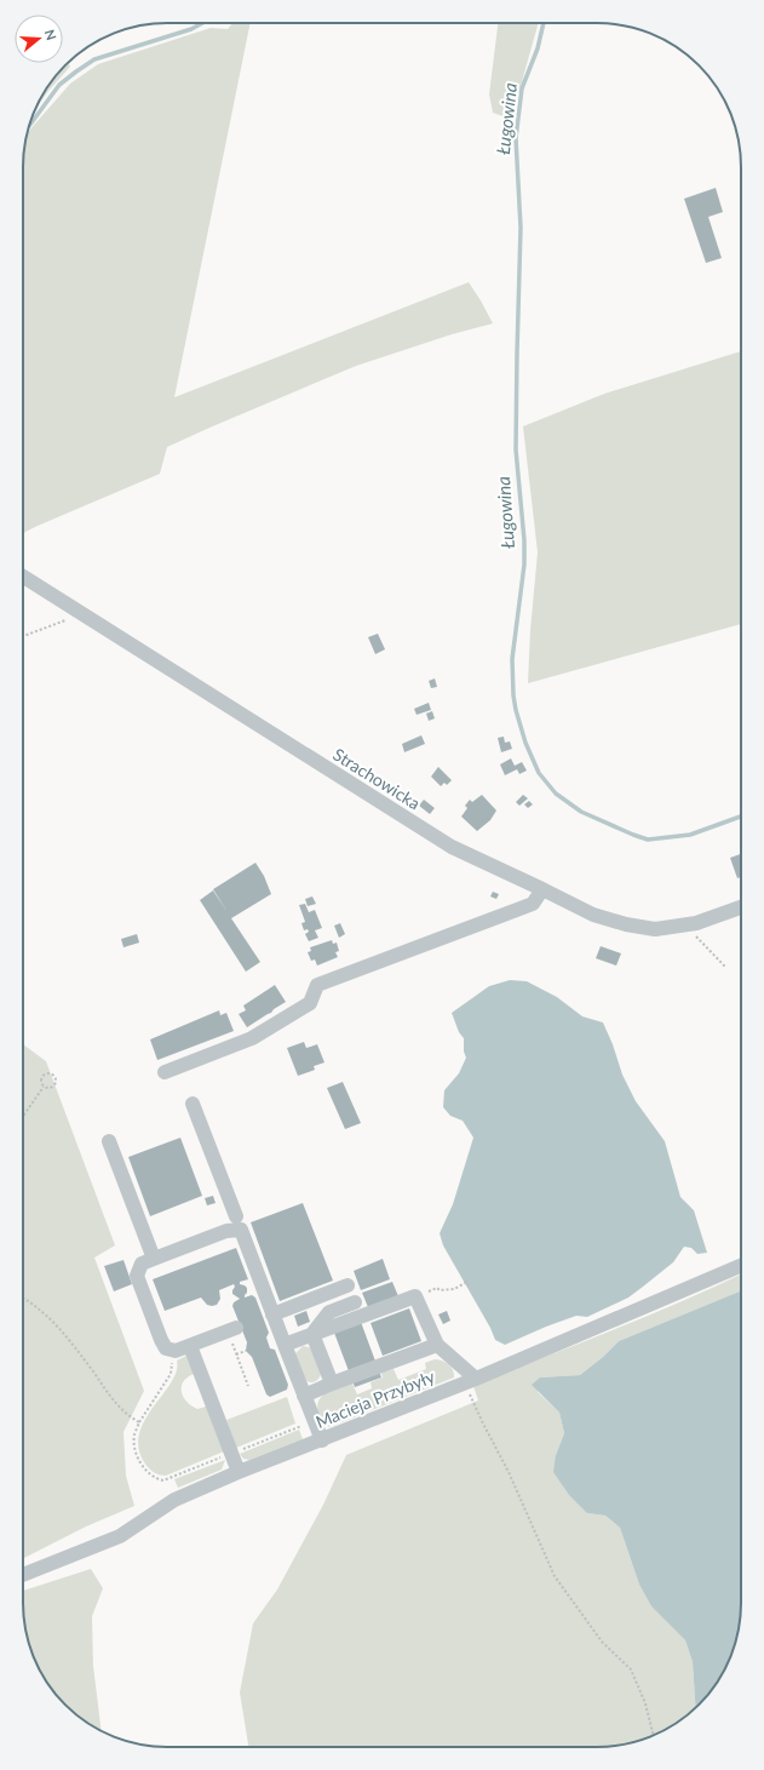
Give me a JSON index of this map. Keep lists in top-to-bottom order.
{
  "streets": {
    "street": ["Strachowicka", "Macieja Przybyły"]
  },
  "water": ["Ługowina"],
  "north": "right"
}
